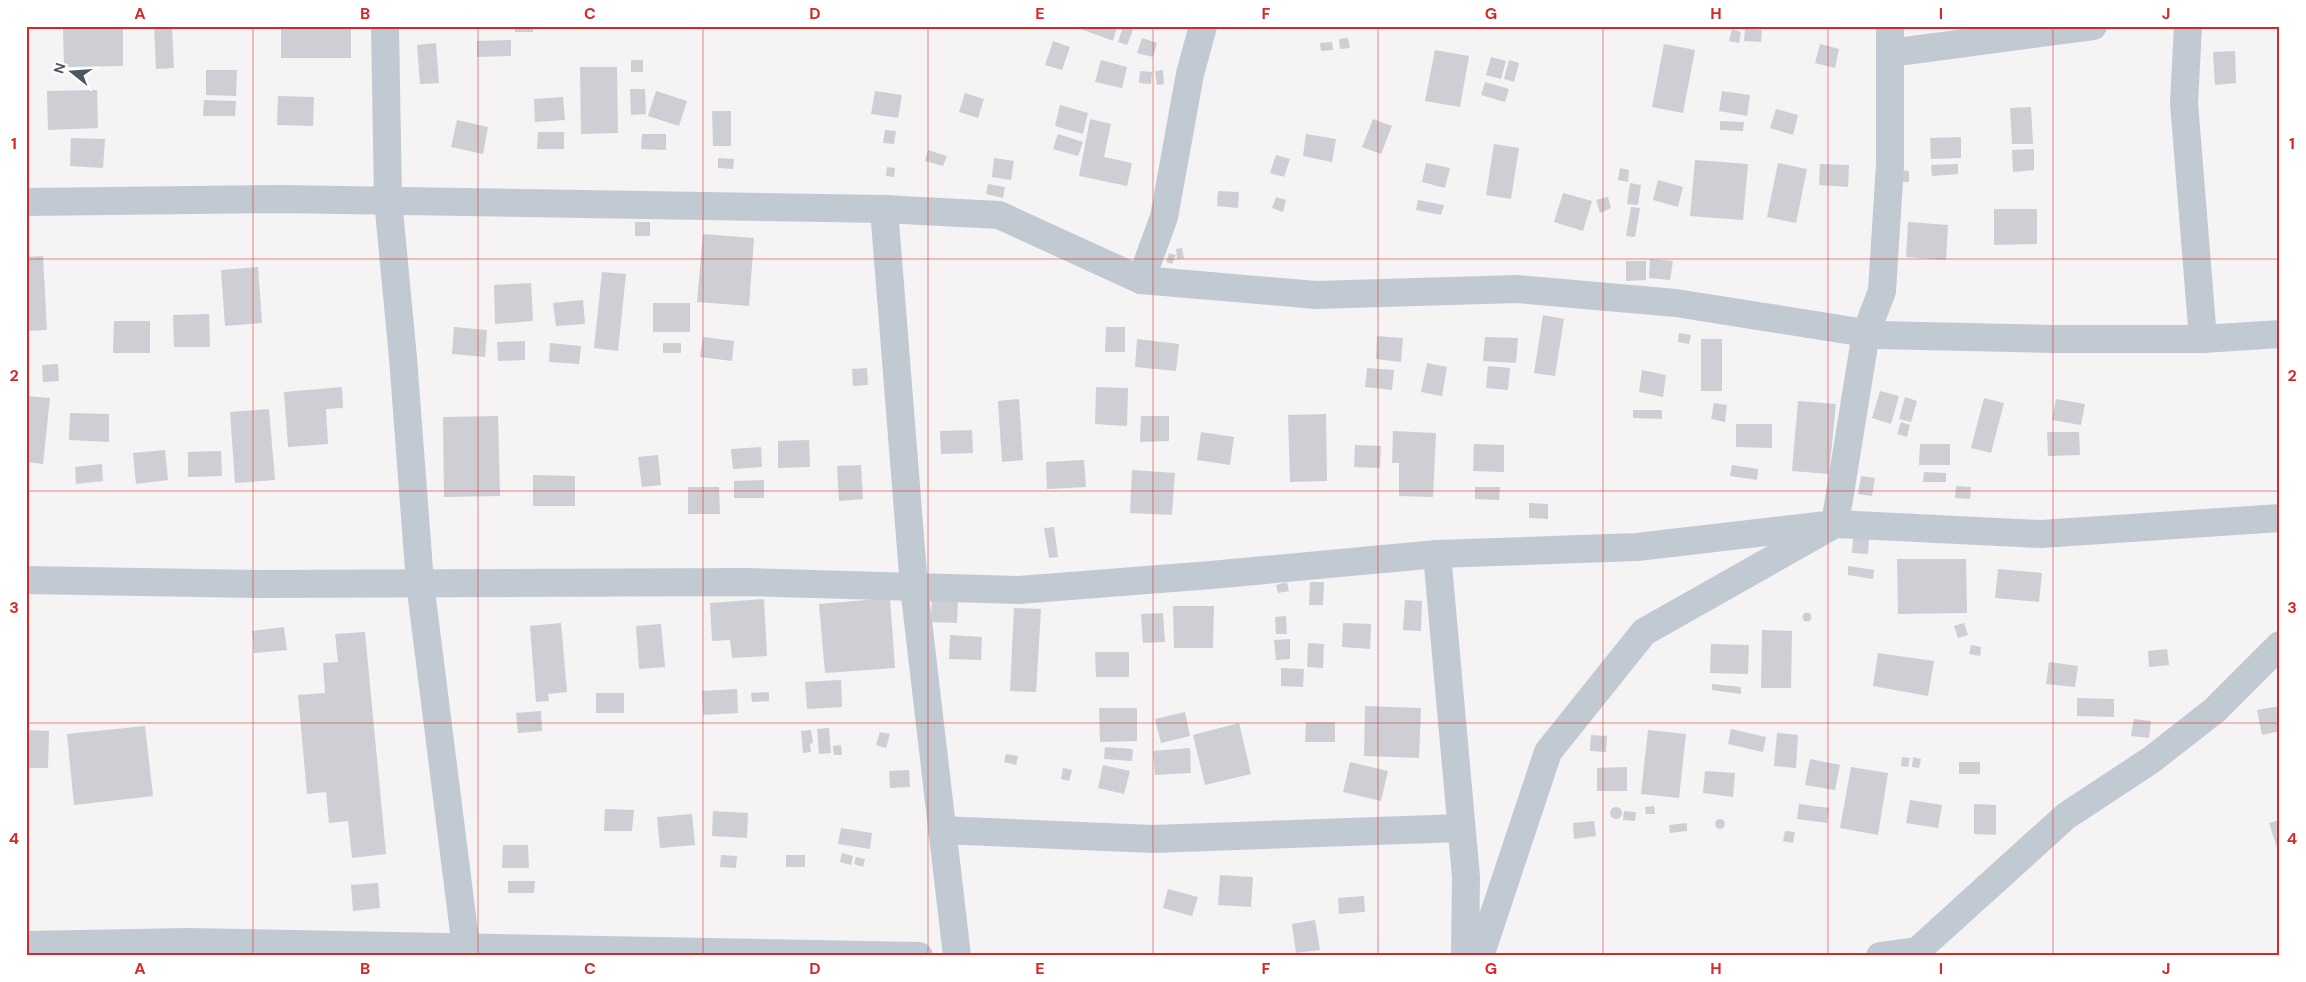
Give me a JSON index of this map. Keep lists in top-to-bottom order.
{
  "north": "left",
  "grid": {
    "columns": [
      "A",
      "B",
      "C",
      "D",
      "E",
      "F",
      "G",
      "H",
      "I",
      "J"
    ],
    "rows": [
      "1",
      "2",
      "3",
      "4"
    ]
  }
}
